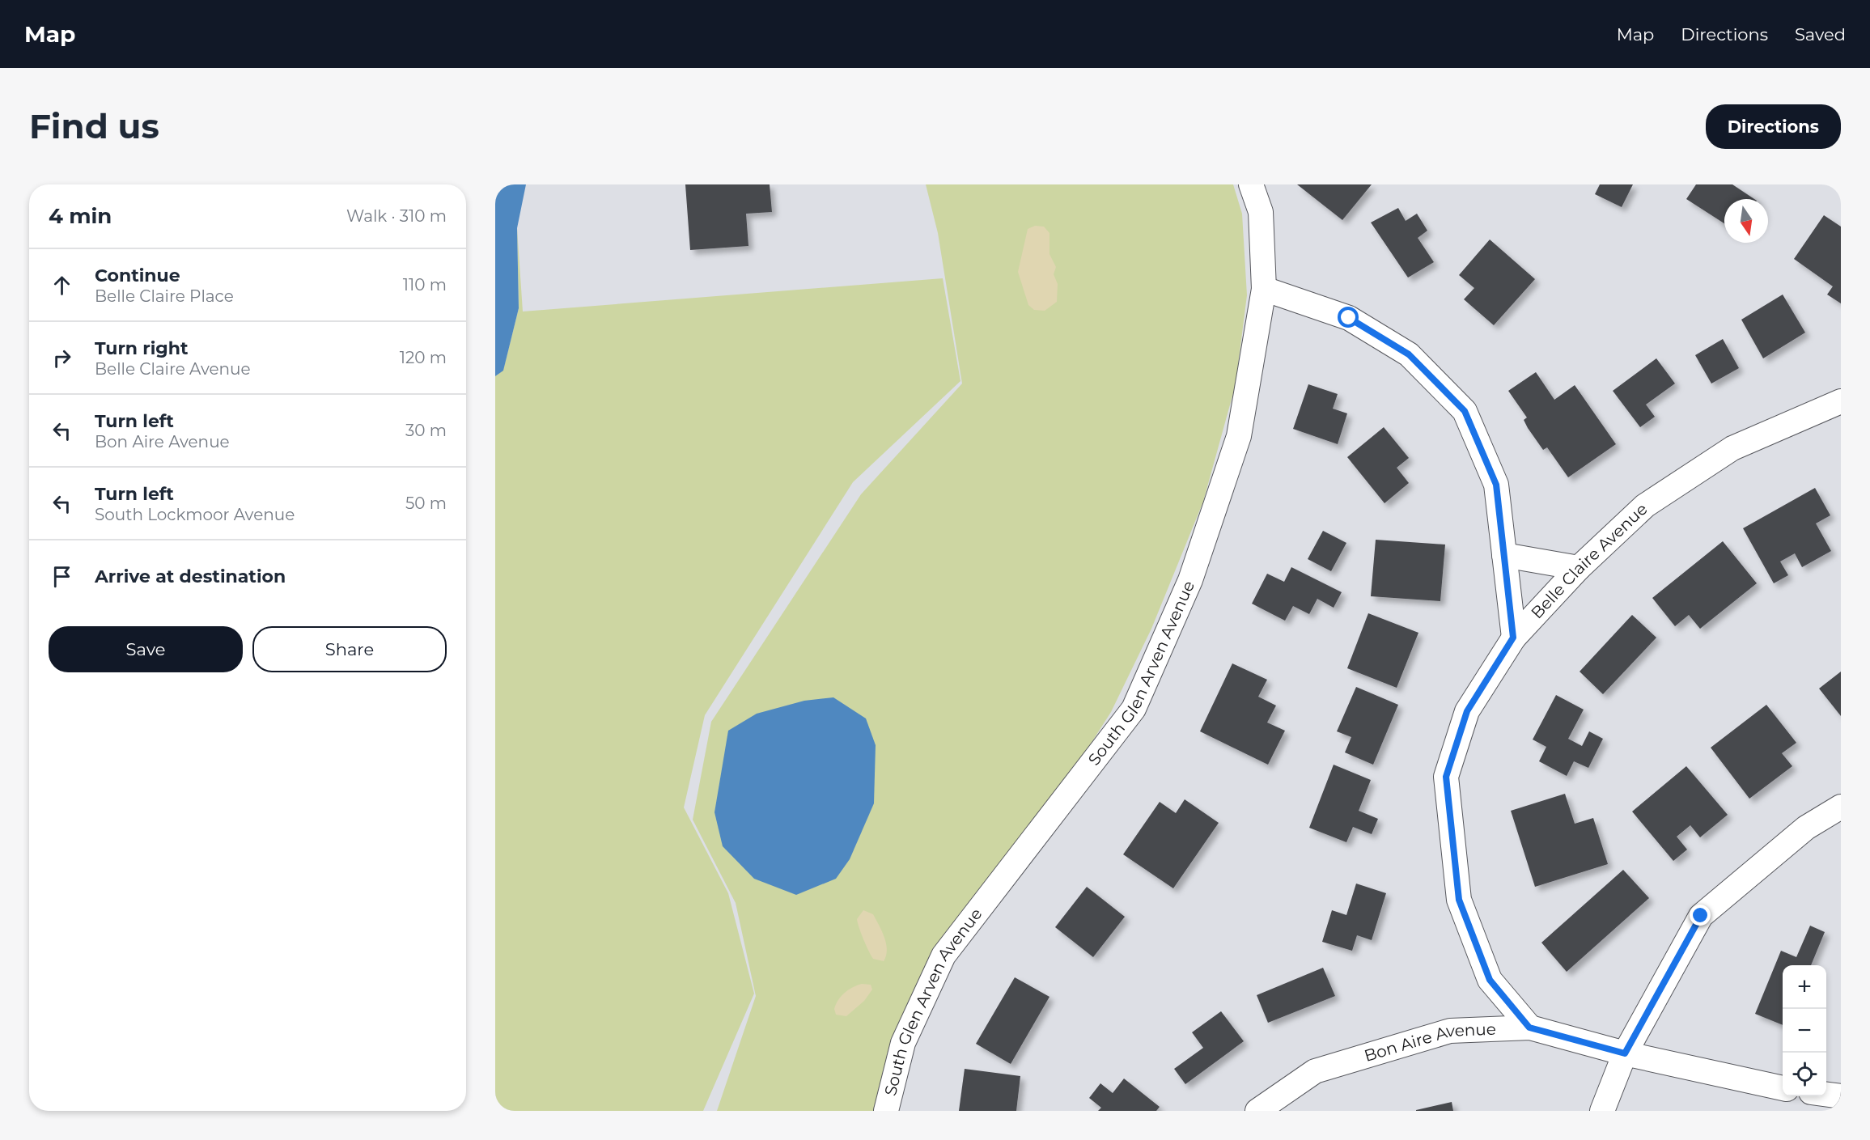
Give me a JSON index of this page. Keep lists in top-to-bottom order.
{
  "streets": {
    "street": ["Belle Claire Avenue", "South Glen Arven Avenue", "Bon Aire Avenue"]
  },
  "crossings": [
    ["Belle Claire Avenue", "Bon Aire Avenue"]
  ],
  "north": "bottom",
  "page": {
    "header": "Map",
    "nav": ["Map", "Directions", "Saved"],
    "buttons": [
      "Directions",
      ["Save", "Share"]
    ],
    "title": "Find us",
    "heading": ["4 min", "Walk · 310 m"],
    "list": [
      ["Continue", "Belle Claire Place", "110 m"],
      ["Turn right", "Belle Claire Avenue", "120 m"],
      ["Turn left", "Bon Aire Avenue", "30 m"],
      ["Turn left", "South Lockmoor Avenue", "50 m"],
      "Arrive at destination"
    ],
    "map_buttons": ["+", "−"]
  }
}
